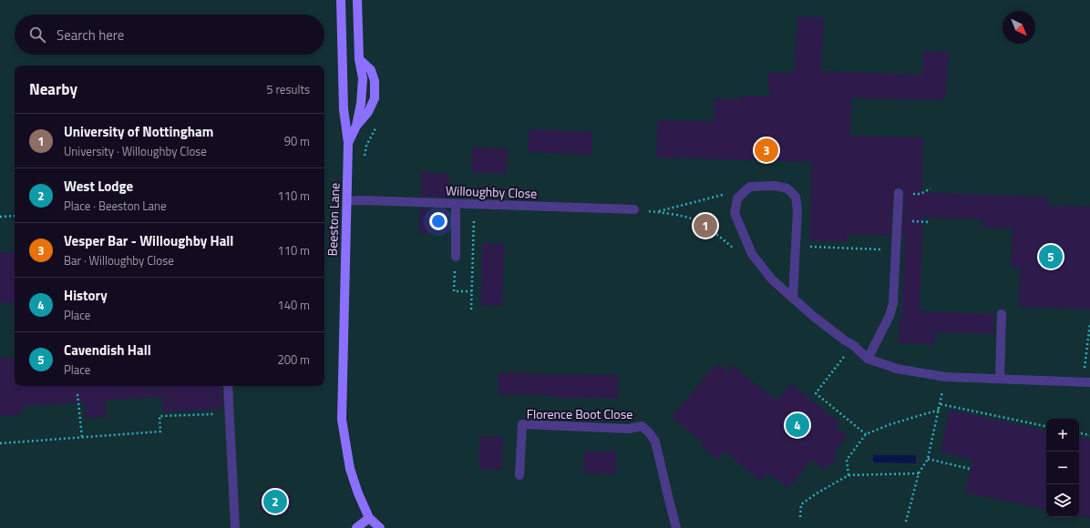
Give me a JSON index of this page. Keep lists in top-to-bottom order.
{
  "streets": {
    "street": ["Willoughby Close", "Beeston Lane", "Florence Boot Close"]
  },
  "crossings": [
    ["Willoughby Close", "Beeston Lane"]
  ],
  "north": "bottom right",
  "page": {
    "search": "Search here",
    "heading": ["Nearby", "5 results"],
    "list": [
      {
        "mark": "1",
        "name": "University of Nottingham",
        "note": "University · Willoughby Close",
        "value": "90 m"
      },
      {
        "mark": "2",
        "name": "West Lodge",
        "note": "Place · Beeston Lane",
        "value": "110 m"
      },
      {
        "mark": "3",
        "name": "Vesper Bar - Willoughby Hall",
        "note": "Bar · Willoughby Close",
        "value": "110 m"
      },
      {
        "mark": "4",
        "name": "History",
        "note": "Place",
        "value": "140 m"
      },
      {
        "mark": "5",
        "name": "Cavendish Hall",
        "note": "Place",
        "value": "200 m"
      }
    ],
    "pins": [
      "3",
      "1",
      "5",
      "4",
      "2"
    ],
    "map_buttons": ["+", "−"]
  }
}
